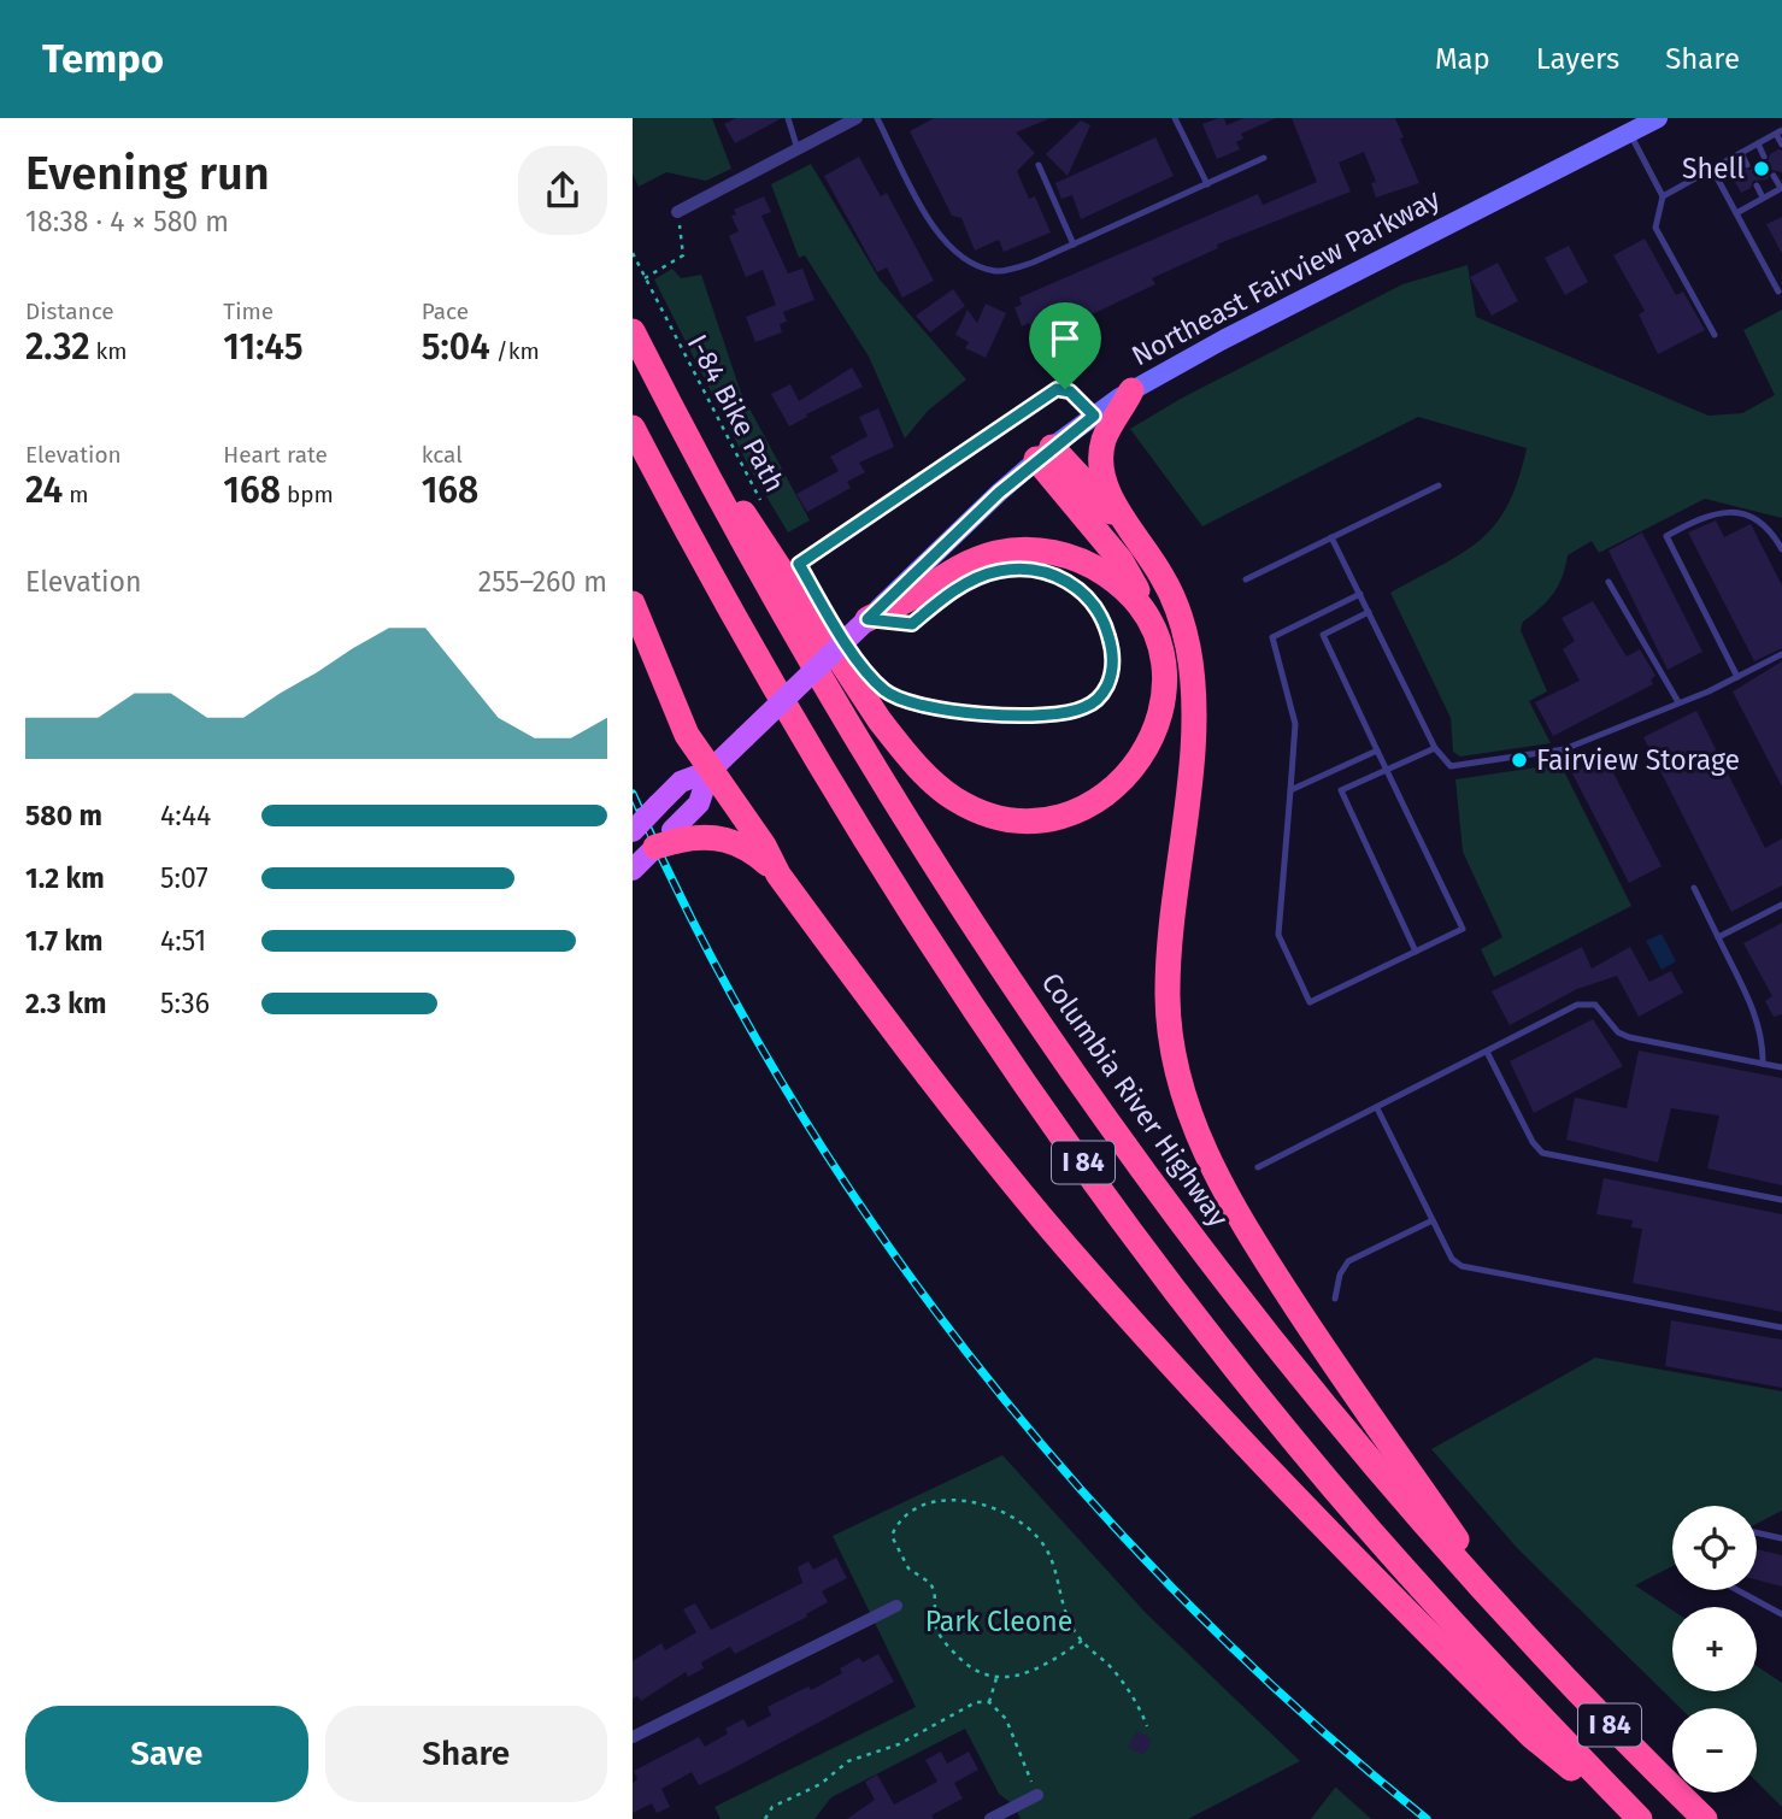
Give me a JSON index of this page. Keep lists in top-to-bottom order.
{
  "streets": {
    "highway": ["Columbia River Highway", "I 84"],
    "main road": ["Northeast Fairview Parkway"],
    "path": ["I-84 Bike Path"]
  },
  "parks": ["Park Cleone"],
  "places": ["Shell", "Fairview Storage"],
  "page": {
    "header": "Tempo",
    "nav": ["Map", "Layers", "Share"],
    "heading": ["Evening run", "18:38 · 4 × 580 m"],
    "stats": [
      ["Distance", "2.32 km"],
      ["Time", "11:45"],
      ["Pace", "5:04 /km"],
      ["Elevation", "24 m"],
      ["Heart rate", "168 bpm"],
      ["kcal", "168"]
    ],
    "chart": ["Elevation", "255–260 m"],
    "list": [
      {
        "name": "580 m",
        "note": "4:44"
      },
      {
        "name": "1.2 km",
        "note": "5:07"
      },
      {
        "name": "1.7 km",
        "note": "4:51"
      },
      {
        "name": "2.3 km",
        "note": "5:36"
      }
    ],
    "map_buttons": ["+", "−"],
    "buttons": ["Save", "Share"]
  }
}
